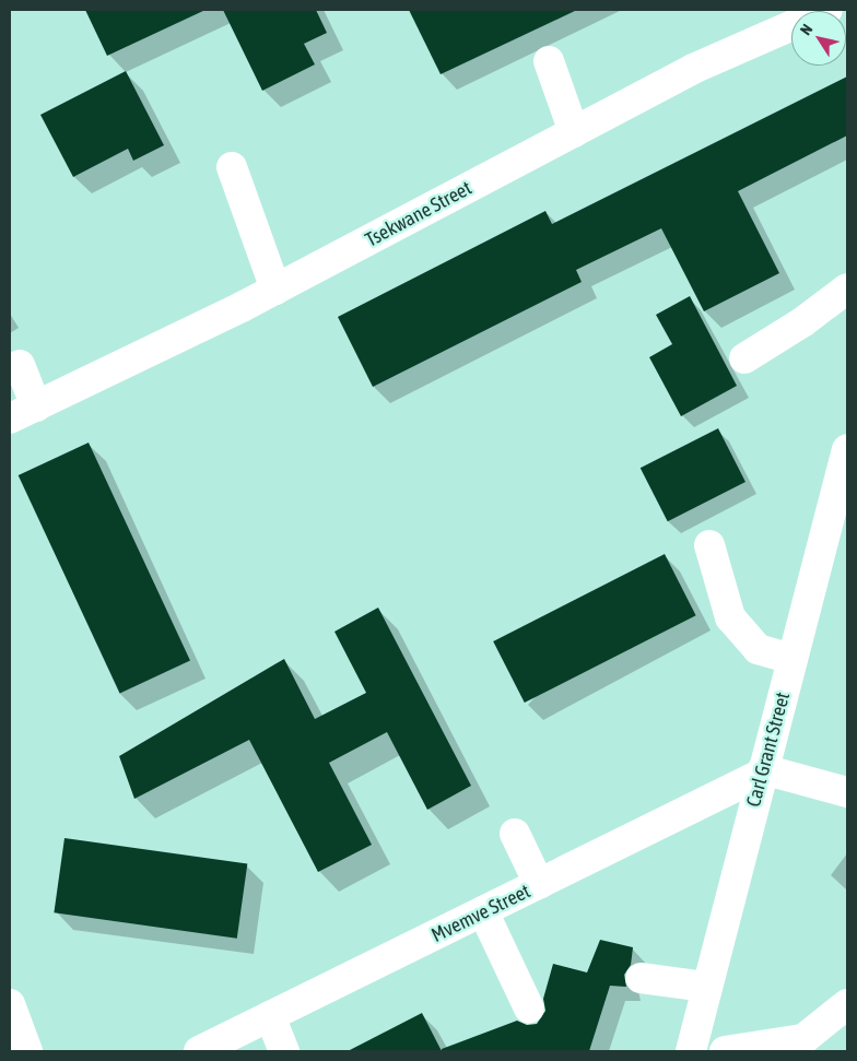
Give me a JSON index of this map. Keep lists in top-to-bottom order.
{
  "streets": {
    "street": ["Tsekwane Street", "Carl Grant Street", "Mvemve Street"]
  },
  "crossings": [
    ["Carl Grant Street", "Mvemve Street"]
  ],
  "north": "top left"
}
